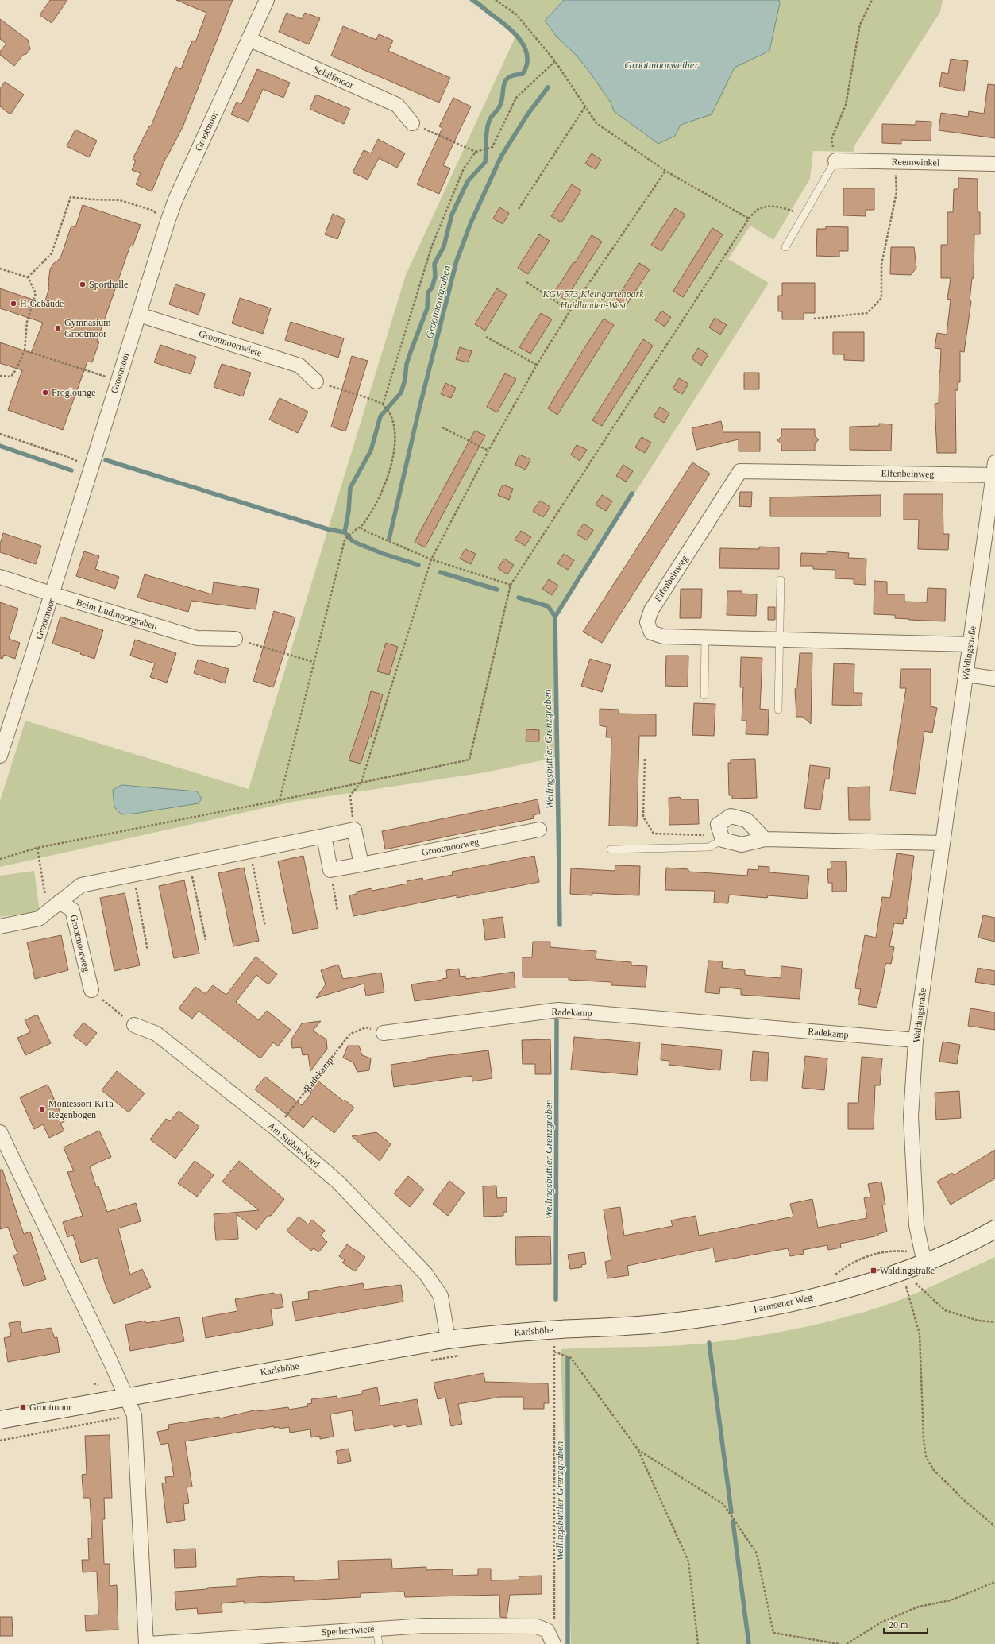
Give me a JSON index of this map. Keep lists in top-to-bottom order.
{
  "streets": {
    "main road": ["Farmsener Weg", "Karlshöhe"],
    "street": [
      "Schilfmoor",
      "Grootmoor",
      "Reemwinkel",
      "Grootmoortwiete",
      "Elfenbeinweg",
      "Beim Lüdmoorgraben",
      "Waldingstraße",
      "Grootmoorweg",
      "Radekamp",
      "Am Stühm-Nord",
      "Sperbertwiete"
    ]
  },
  "crossings": [
    ["Schilfmoor", "Grootmoor"],
    ["Grootmoor", "Grootmoortwiete"],
    ["Grootmoor", "Beim Lüdmoorgraben"],
    ["Elfenbeinweg", "Waldingstraße"],
    ["Waldingstraße", "Radekamp"],
    ["Waldingstraße", "Farmsener Weg"],
    ["Radekamp", "Am Stühm-Nord"],
    ["Am Stühm-Nord", "Karlshöhe"],
    ["Farmsener Weg", "Karlshöhe"]
  ],
  "water": ["Grootmoorweiher", "Grootmoorgraben", "Wellingsbüttler Grenzgraben"],
  "parks": ["KGV 573 Kleingartenpark Haidlanden-West"],
  "places": {
    "other": [
      "Sporthalle",
      "H-Gebäude",
      "Gymnasium Grootmoor",
      "Froglounge",
      "Montessori-KiTa Regenbogen"
    ],
    "transit": ["Waldingstraße", "Grootmoor"]
  },
  "scale_bar": "20 m"
}
